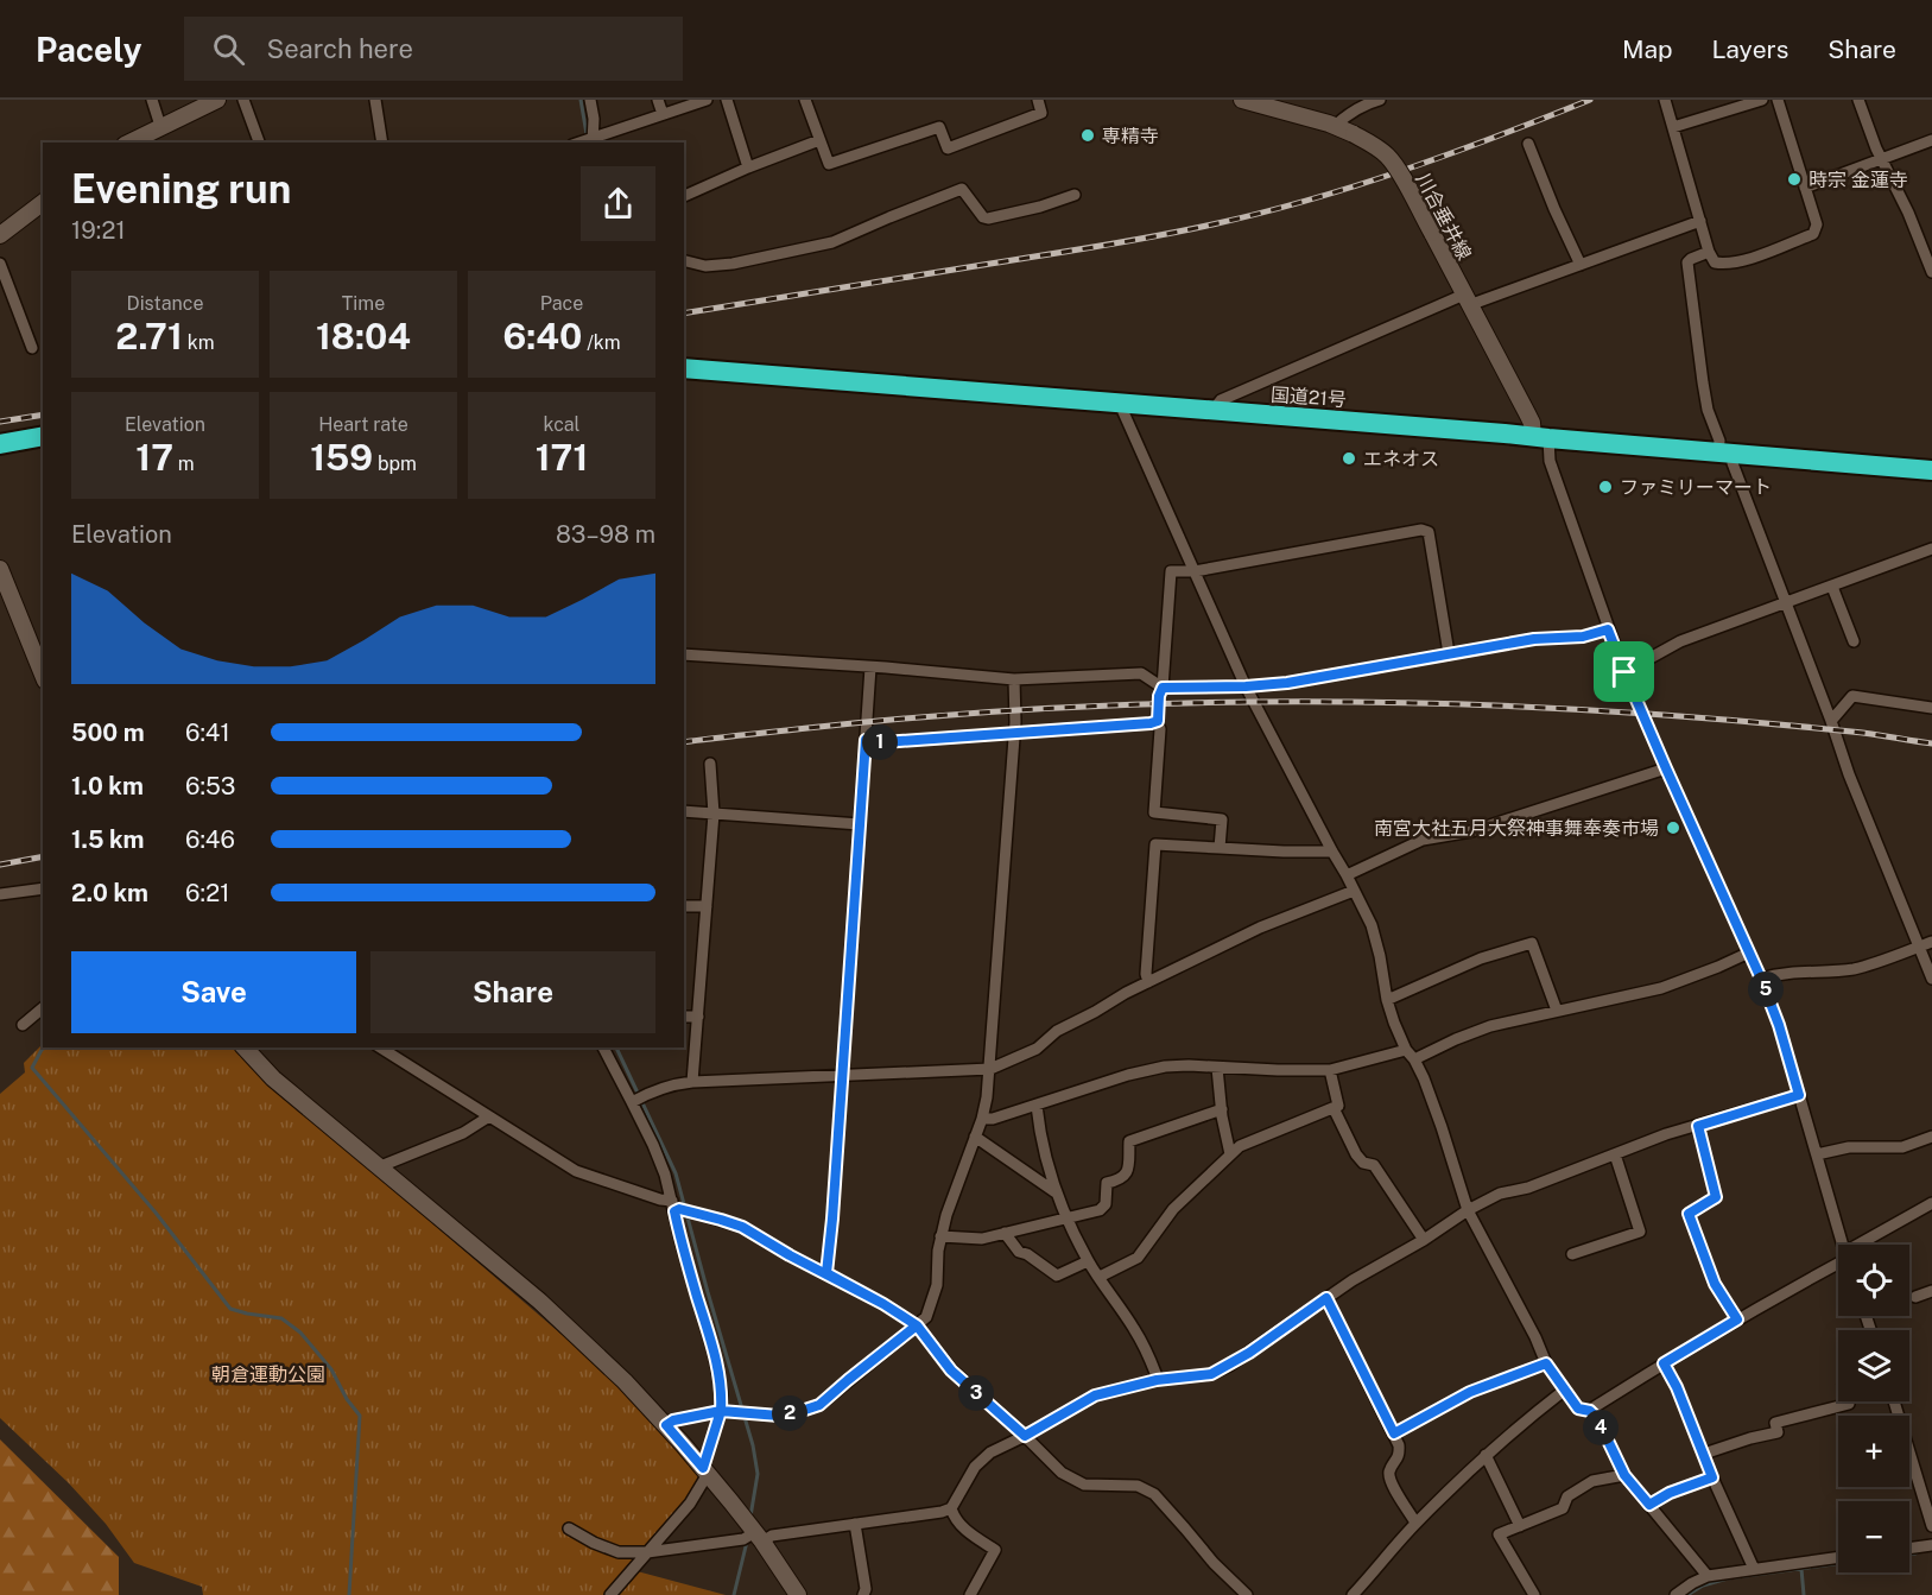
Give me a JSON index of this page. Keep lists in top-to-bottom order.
{
  "streets": {
    "highway": ["国道21号"],
    "street": ["川合垂井線"]
  },
  "crossings": [
    ["川合垂井線", "国道21号"]
  ],
  "parks": ["朝倉運動公園"],
  "places": [
    "専精寺",
    "時宗 金蓮寺",
    "エネオス",
    "ファミリーマート",
    "南宮大社五月大祭神事舞奉奏市場"
  ],
  "page": {
    "header": "Pacely",
    "search": "Search here",
    "nav": ["Map", "Layers", "Share"],
    "heading": ["Evening run", "19:21"],
    "stats": [
      ["Distance", "2.71 km"],
      ["Time", "18:04"],
      ["Pace", "6:40 /km"],
      ["Elevation", "17 m"],
      ["Heart rate", "159 bpm"],
      ["kcal", "171"]
    ],
    "chart": ["Elevation", "83–98 m"],
    "list": [
      {
        "name": "500 m",
        "note": "6:41"
      },
      {
        "name": "1.0 km",
        "note": "6:53"
      },
      {
        "name": "1.5 km",
        "note": "6:46"
      },
      {
        "name": "2.0 km",
        "note": "6:21"
      }
    ],
    "pins": [
      "1",
      "5",
      "3",
      "2",
      "4"
    ],
    "buttons": ["Save", "Share"],
    "map_buttons": ["+", "−"]
  }
}
